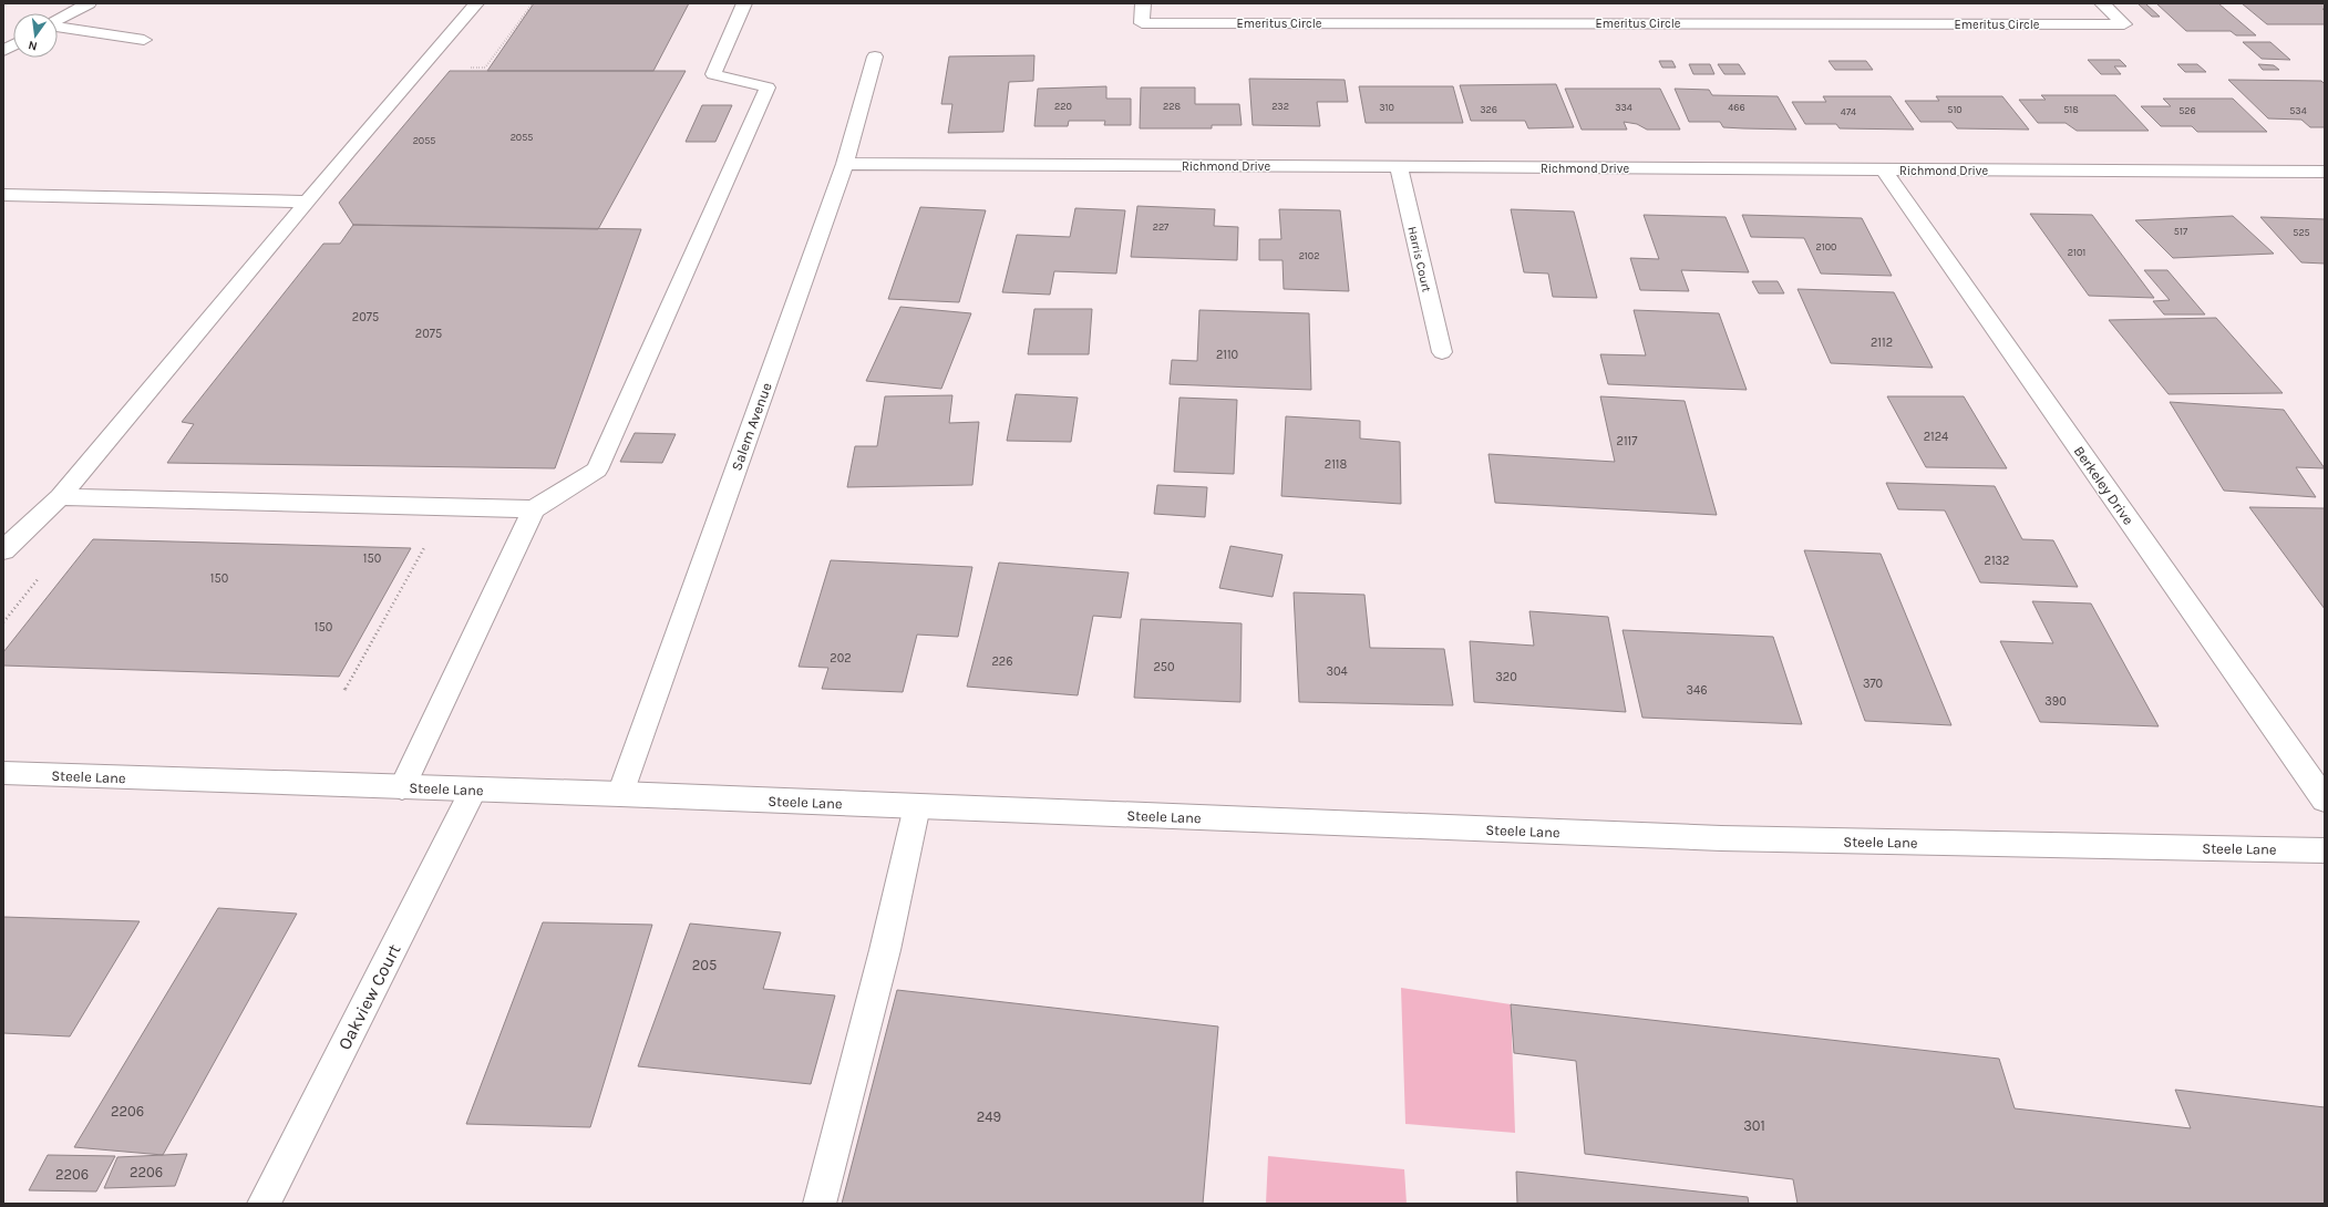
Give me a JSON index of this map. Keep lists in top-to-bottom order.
{
  "streets": {
    "street": [
      "Emeritus Circle",
      "Richmond Drive",
      "Harris Court",
      "Salem Avenue",
      "Berkeley Drive",
      "Steele Lane",
      "Oakview Court"
    ]
  },
  "crossings": [
    ["Richmond Drive", "Harris Court"],
    ["Richmond Drive", "Salem Avenue"],
    ["Richmond Drive", "Berkeley Drive"],
    ["Salem Avenue", "Steele Lane"],
    ["Steele Lane", "Oakview Court"]
  ],
  "house_numbers": [
    "220",
    "228",
    "232",
    "310",
    "334",
    "466",
    "326",
    "510",
    "518",
    "526",
    "534",
    "474",
    "2055",
    "2055",
    "227",
    "517",
    "525",
    "2100",
    "2101",
    "2102",
    "2075",
    "2075",
    "2112",
    "2110",
    "2124",
    "2117",
    "2118",
    "150",
    "2132",
    "150",
    "150",
    "202",
    "226",
    "250",
    "304",
    "320",
    "370",
    "346",
    "390",
    "205",
    "2206",
    "249",
    "301",
    "2206",
    "2206"
  ],
  "north": "bottom"
}
